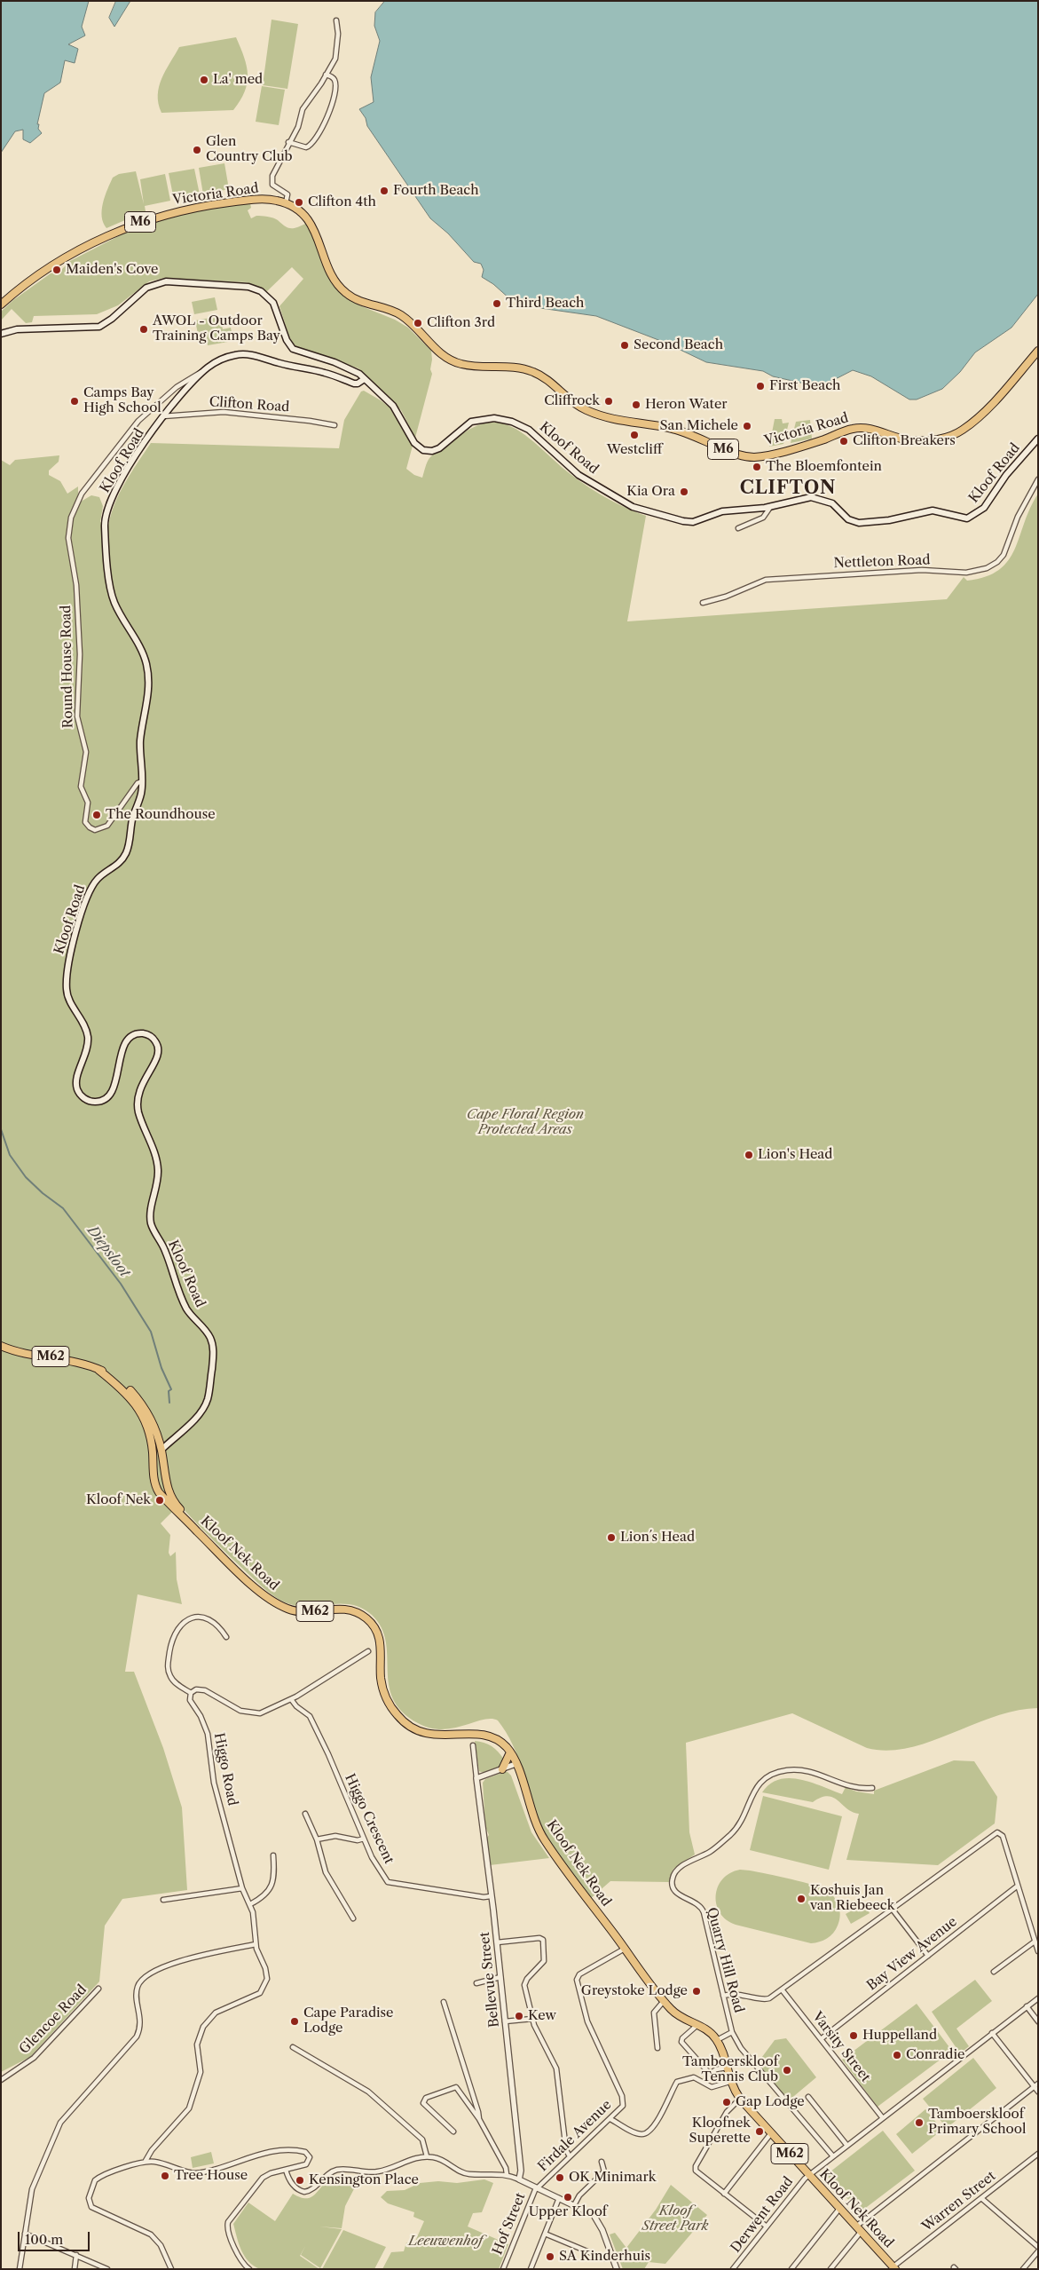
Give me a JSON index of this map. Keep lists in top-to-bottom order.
{
  "streets": {
    "main road": [
      "Victoria Road",
      "M6",
      "Kloof Road",
      "M62",
      "Kloof Nek Road"
    ],
    "street": [
      "Clifton Road",
      "Nettleton Road",
      "Round House Road",
      "Higgo Road",
      "Higgo Crescent",
      "Bay View Avenue",
      "Quarry Hill Road",
      "Bellevue Street",
      "Glencoe Road",
      "Varsity Street",
      "Firdale Avenue",
      "Warren Street",
      "Derwent Road",
      "Hof Street"
    ]
  },
  "crossings": [
    ["Clifton Road", "Kloof Road"],
    ["Kloof Road", "Round House Road"],
    ["Kloof Road", "M62"],
    ["M62", "Kloof Nek Road"],
    ["Kloof Nek Road", "Quarry Hill Road"],
    ["Kloof Nek Road", "Firdale Avenue"],
    ["Kloof Nek Road", "Warren Street"],
    ["Kloof Nek Road", "Derwent Road"],
    ["Higgo Crescent", "Bellevue Street"],
    ["Bay View Avenue", "Varsity Street"],
    ["Varsity Street", "Derwent Road"],
    ["Firdale Avenue", "Hof Street"]
  ],
  "districts": ["CLIFTON"],
  "water": ["Diepsloot"],
  "parks": ["Cape Floral Region Protected Areas", "Kloof Street Park", "Leeuwenhof"],
  "places": [
    "La' med",
    "Glen Country Club",
    "Fourth Beach",
    "Clifton 4th",
    "Maiden's Cove",
    "Third Beach",
    "Clifton 3rd",
    "AWOL - Outdoor Training Camps Bay",
    "Second Beach",
    "First Beach",
    "Camps Bay High School",
    "Cliffrock",
    "Heron Water",
    "San Michele",
    "Westcliff",
    "Clifton Breakers",
    "The Bloemfontein",
    "Kia Ora",
    "The Roundhouse",
    "Lion's Head",
    "Kloof Nek",
    "Lion´s Head",
    "Koshuis Jan van Riebeeck",
    "Greystoke Lodge",
    "Kew",
    "Cape Paradise Lodge",
    "Huppelland",
    "Conradie",
    "Tamboerskloof Tennis Club",
    "Gap Lodge",
    "Tamboerskloof Primary School",
    "Kloofnek Superette",
    "Tree House",
    "OK Minimark",
    "Kensington Place",
    "Upper Kloof",
    "SA Kinderhuis"
  ],
  "scale_bar": "100 m"
}
